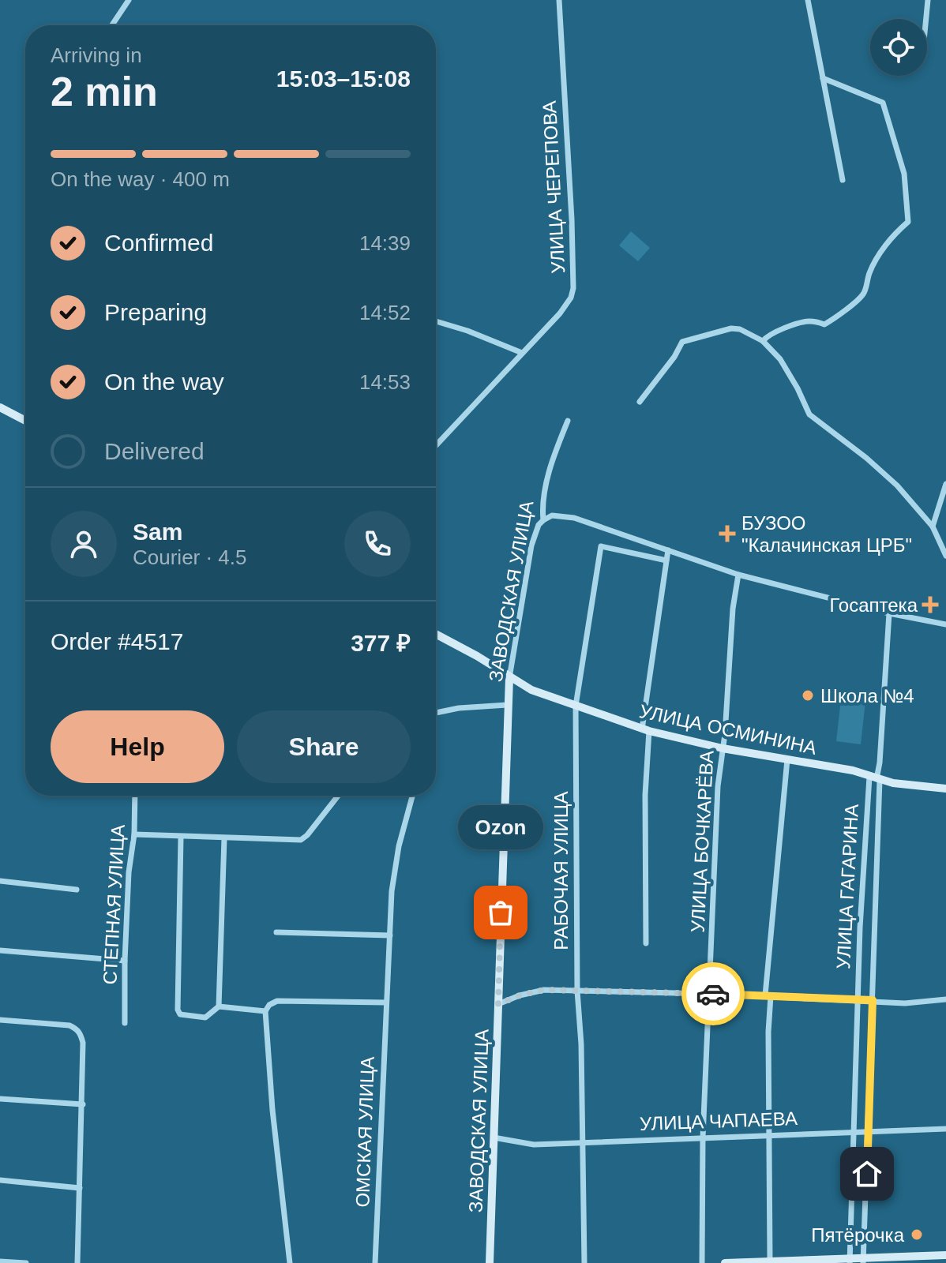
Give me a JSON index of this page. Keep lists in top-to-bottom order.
{
  "streets": {
    "street": [
      "УЛИЦА ЧЕРЕПОВА",
      "ЗАВОДСКАЯ УЛИЦА",
      "УЛИЦА ОСМИНИНА",
      "УЛИЦА БОЧКАРЁВА",
      "РАБОЧАЯ УЛИЦА",
      "УЛИЦА ГАГАРИНА",
      "СТЕПНАЯ УЛИЦА",
      "УЛИЦА ЧАПАЕВА",
      "ОМСКАЯ УЛИЦА"
    ]
  },
  "crossings": [
    ["ЗАВОДСКАЯ УЛИЦА", "УЛИЦА ОСМИНИНА"],
    ["ЗАВОДСКАЯ УЛИЦА", "УЛИЦА ЧАПАЕВА"],
    ["УЛИЦА ОСМИНИНА", "УЛИЦА БОЧКАРЁВА"],
    ["УЛИЦА ОСМИНИНА", "РАБОЧАЯ УЛИЦА"],
    ["УЛИЦА ОСМИНИНА", "УЛИЦА ГАГАРИНА"],
    ["УЛИЦА БОЧКАРЁВА", "УЛИЦА ЧАПАЕВА"],
    ["РАБОЧАЯ УЛИЦА", "УЛИЦА ЧАПАЕВА"],
    ["УЛИЦА ГАГАРИНА", "УЛИЦА ЧАПАЕВА"]
  ],
  "places": {
    "health": ["БУЗОО \"Калачинская ЦРБ\"", "Госаптека"],
    "other": ["Школа №4", "Ozon", "Пятёрочка"]
  },
  "page": {
    "heading": ["2 min", "Arriving in", "15:03–15:08"],
    "panel": [
      "Sam",
      "Courier · 4.5",
      "Order #4517",
      "377 ₽"
    ],
    "bar": "On the way · 400 m",
    "list": [
      ["Confirmed", "14:39"],
      ["Preparing", "14:52"],
      ["On the way", "14:53"],
      "Delivered"
    ],
    "buttons": ["Help", "Share"],
    "bubble": "Ozon"
  }
}
